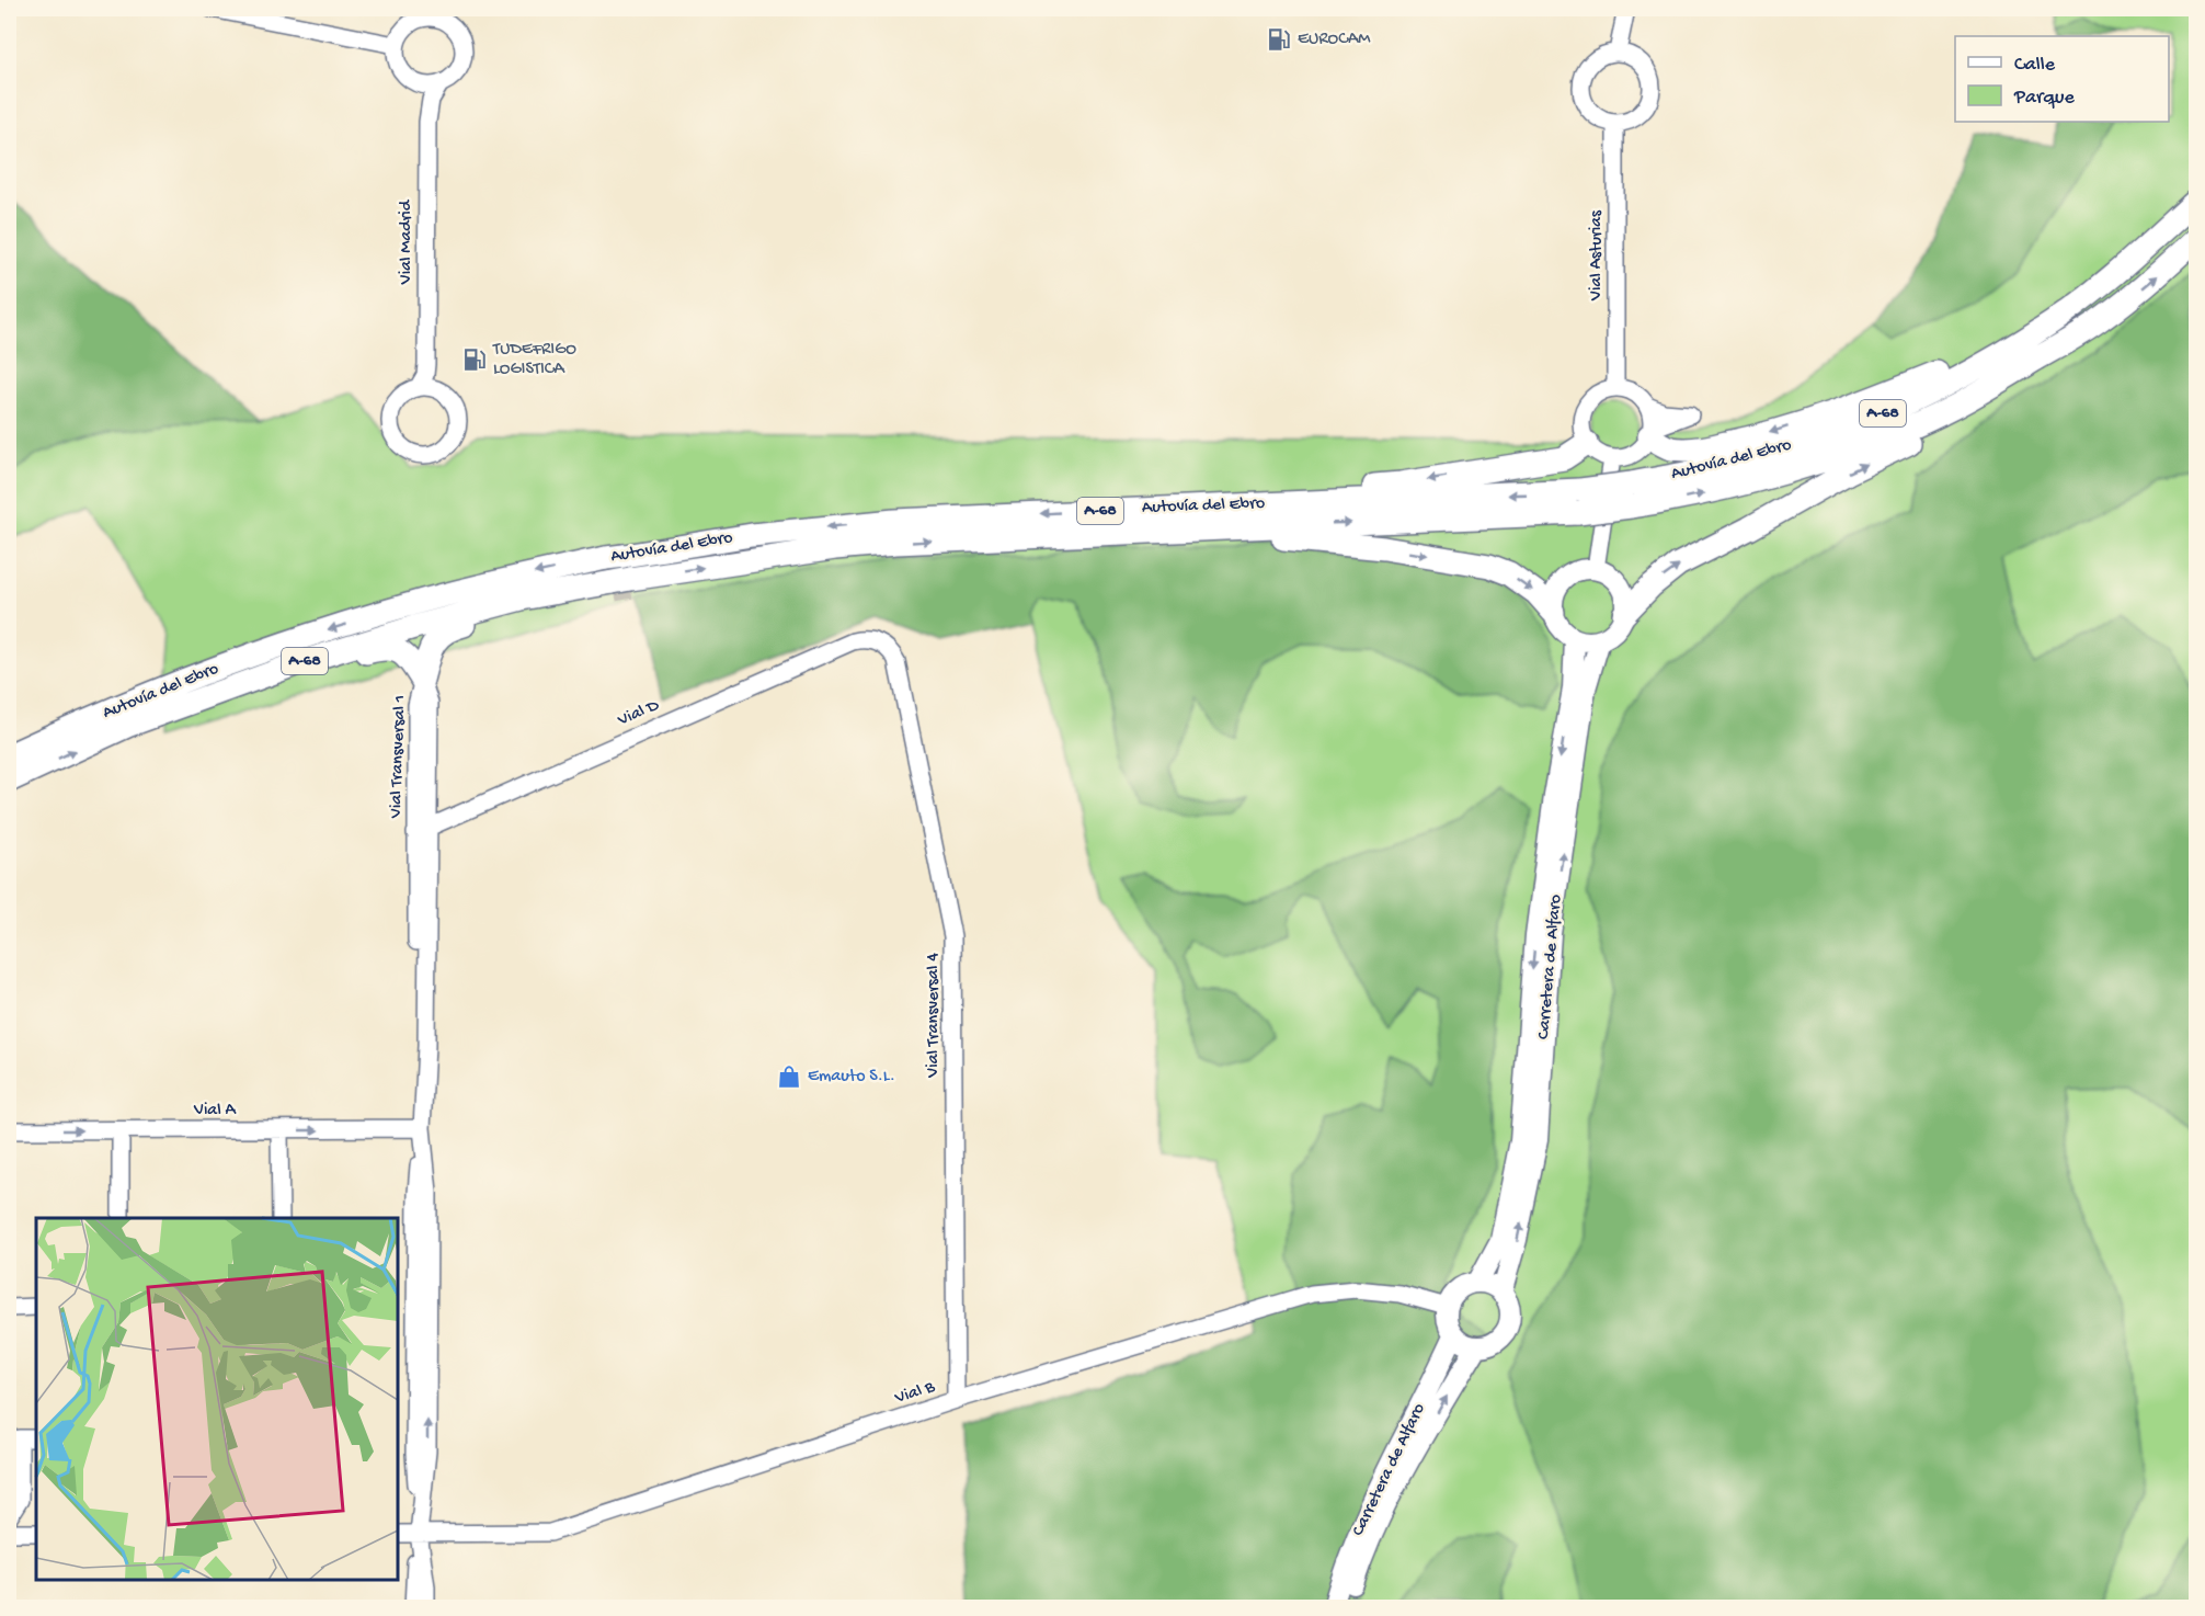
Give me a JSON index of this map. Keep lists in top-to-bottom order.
{
  "streets": {
    "highway": ["A-68", "Autovía del Ebro"],
    "main road": ["Carretera de Alfaro"],
    "street": [
      "Vial Madrid",
      "Vial Asturias",
      "Vial D",
      "Vial Transversal 1",
      "Vial Transversal 4",
      "Vial A",
      "Vial B"
    ]
  },
  "crossings": [
    ["Vial D", "Vial Transversal 1"],
    ["Vial D", "Vial Transversal 4"],
    ["Vial Transversal 1", "Vial A"],
    ["Vial Transversal 1", "Vial B"],
    ["Carretera de Alfaro", "Vial B"],
    ["Vial Transversal 4", "Vial B"]
  ],
  "one_way": ["Vial A"],
  "places": {
    "fuel station": ["EUROCAM", "TUDEFRIGO LOGISTICA"],
    "shop": ["Emauto S.L."]
  },
  "legend": ["Calle", "Parque"]
}
